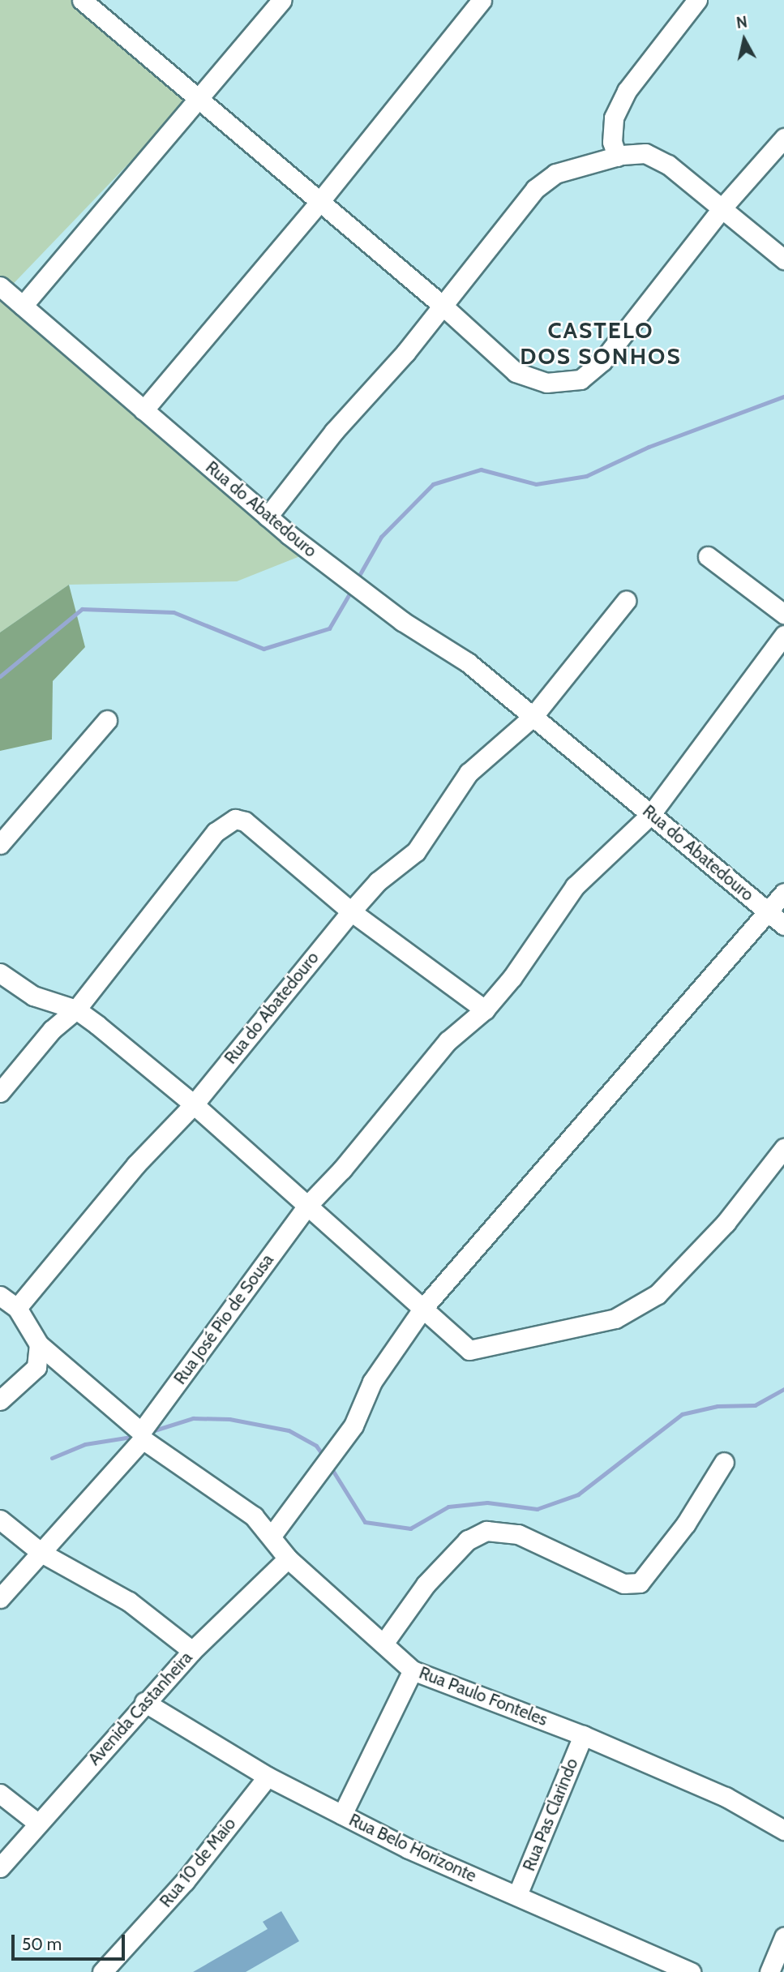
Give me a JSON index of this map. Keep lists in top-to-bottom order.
{
  "streets": {
    "street": [
      "Rua do Abatedouro",
      "Rua José Pio de Sousa",
      "Rua Paulo Fonteles",
      "Avenida Castanheira",
      "Rua Pas Clarindo",
      "Rua Belo Horizonte",
      "Rua 10 de Maio"
    ]
  },
  "crossings": [
    ["Rua do Abatedouro", "Rua José Pio de Sousa"],
    ["Rua José Pio de Sousa", "Rua Paulo Fonteles"],
    ["Rua Paulo Fonteles", "Avenida Castanheira"],
    ["Rua Paulo Fonteles", "Rua Pas Clarindo"],
    ["Avenida Castanheira", "Rua Belo Horizonte"],
    ["Rua Pas Clarindo", "Rua Belo Horizonte"],
    ["Rua Belo Horizonte", "Rua 10 de Maio"]
  ],
  "districts": ["CASTELO DOS SONHOS"],
  "scale_bar": "50 m",
  "north": "top"
}
